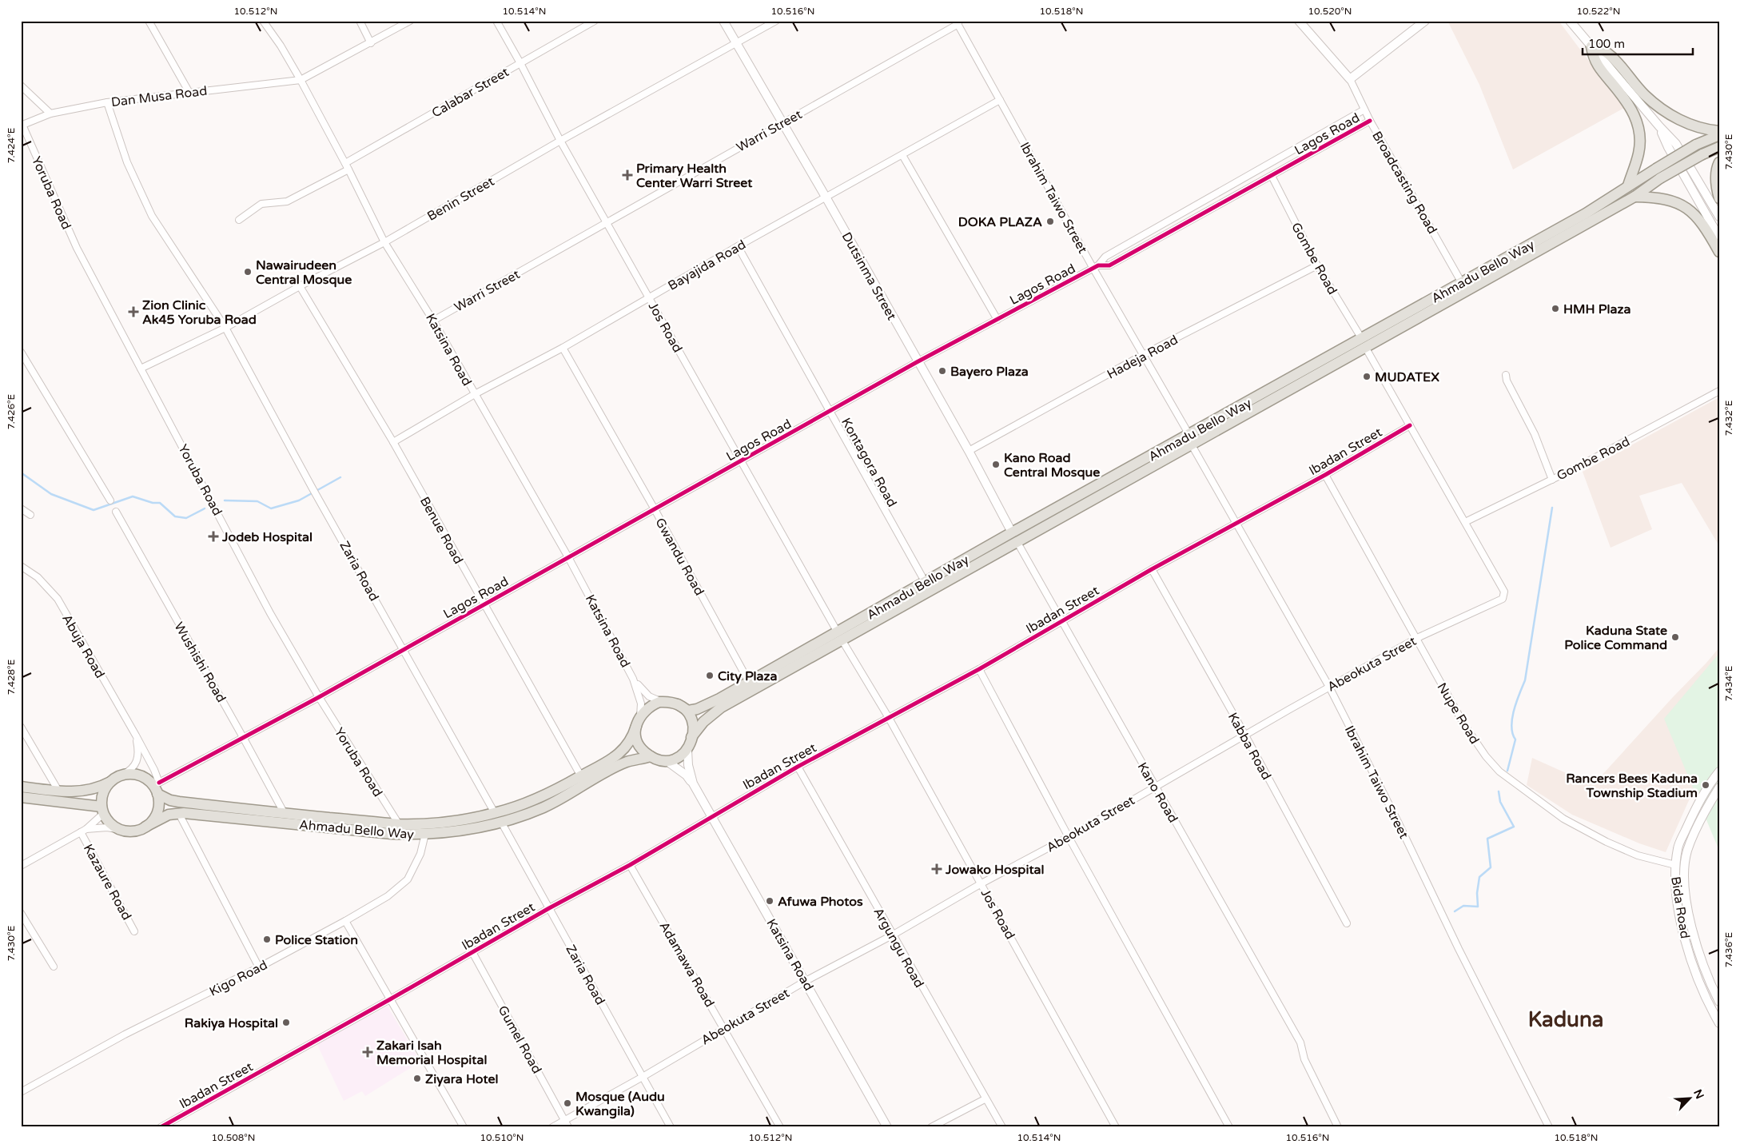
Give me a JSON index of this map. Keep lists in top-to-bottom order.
{
  "streets": {
    "main road": ["Ahmadu Bello Way"],
    "street": [
      "Calabar Street",
      "Dan Musa Road",
      "Warri Street",
      "Lagos Road",
      "Broadcasting Road",
      "Yoruba Road",
      "Ibrahim Taiwo Street",
      "Benin Street",
      "Gombe Road",
      "Bayajida Road",
      "Dutsinma Street",
      "Jos Road",
      "Katsina Road",
      "Hadeja Road",
      "Ibadan Street",
      "Kontagora Road",
      "Benue Road",
      "Gwandu Road",
      "Zaria Road",
      "Abuja Road",
      "Wushishi Road",
      "Abeokuta Street",
      "Nupe Road",
      "Kabba Road",
      "Kano Road",
      "Kazaure Road",
      "Bida Road",
      "Argungu Road",
      "Adamawa Road",
      "Kigo Road",
      "Gumel Road"
    ]
  },
  "crossings": [
    ["Calabar Street", "Jos Road"],
    ["Calabar Street", "Katsina Road"],
    ["Dan Musa Road", "Yoruba Road"],
    ["Dan Musa Road", "Katsina Road"],
    ["Dan Musa Road", "Zaria Road"],
    ["Warri Street", "Ibrahim Taiwo Street"],
    ["Warri Street", "Dutsinma Street"],
    ["Warri Street", "Jos Road"],
    ["Warri Street", "Katsina Road"],
    ["Lagos Road", "Broadcasting Road"],
    ["Lagos Road", "Yoruba Road"],
    ["Lagos Road", "Ibrahim Taiwo Street"],
    ["Lagos Road", "Gombe Road"],
    ["Lagos Road", "Ahmadu Bello Way"],
    ["Lagos Road", "Dutsinma Street"],
    ["Lagos Road", "Jos Road"],
    ["Lagos Road", "Katsina Road"],
    ["Lagos Road", "Kontagora Road"],
    ["Lagos Road", "Benue Road"],
    ["Lagos Road", "Gwandu Road"],
    ["Lagos Road", "Zaria Road"],
    ["Lagos Road", "Abuja Road"],
    ["Lagos Road", "Wushishi Road"],
    ["Broadcasting Road", "Ahmadu Bello Way"],
    ["Yoruba Road", "Benin Street"],
    ["Yoruba Road", "Ahmadu Bello Way"],
    ["Ibrahim Taiwo Street", "Bayajida Road"],
    ["Ibrahim Taiwo Street", "Ahmadu Bello Way"],
    ["Ibrahim Taiwo Street", "Hadeja Road"],
    ["Ibrahim Taiwo Street", "Ibadan Street"],
    ["Ibrahim Taiwo Street", "Abeokuta Street"],
    ["Benin Street", "Dutsinma Street"],
    ["Benin Street", "Jos Road"],
    ["Benin Street", "Katsina Road"],
    ["Benin Street", "Benue Road"],
    ["Benin Street", "Zaria Road"],
    ["Gombe Road", "Ahmadu Bello Way"],
    ["Gombe Road", "Hadeja Road"],
    ["Gombe Road", "Ibadan Street"],
    ["Gombe Road", "Abeokuta Street"],
    ["Bayajida Road", "Dutsinma Street"],
    ["Bayajida Road", "Jos Road"],
    ["Bayajida Road", "Katsina Road"],
    ["Bayajida Road", "Kontagora Road"],
    ["Bayajida Road", "Benue Road"],
    ["Bayajida Road", "Gwandu Road"],
    ["Ahmadu Bello Way", "Dutsinma Street"],
    ["Ahmadu Bello Way", "Jos Road"],
    ["Ahmadu Bello Way", "Katsina Road"],
    ["Ahmadu Bello Way", "Kontagora Road"],
    ["Ahmadu Bello Way", "Benue Road"],
    ["Ahmadu Bello Way", "Gwandu Road"],
    ["Ahmadu Bello Way", "Zaria Road"],
    ["Ahmadu Bello Way", "Abuja Road"],
    ["Ahmadu Bello Way", "Wushishi Road"],
    ["Ahmadu Bello Way", "Kano Road"],
    ["Ahmadu Bello Way", "Kigo Road"],
    ["Dutsinma Street", "Hadeja Road"],
    ["Dutsinma Street", "Kano Road"],
    ["Jos Road", "Ibadan Street"],
    ["Jos Road", "Abeokuta Street"],
    ["Katsina Road", "Ibadan Street"],
    ["Katsina Road", "Abeokuta Street"],
    ["Ibadan Street", "Zaria Road"],
    ["Ibadan Street", "Nupe Road"],
    ["Ibadan Street", "Kabba Road"],
    ["Ibadan Street", "Kano Road"],
    ["Ibadan Street", "Argungu Road"],
    ["Ibadan Street", "Adamawa Road"],
    ["Ibadan Street", "Gumel Road"],
    ["Zaria Road", "Abeokuta Street"],
    ["Abeokuta Street", "Nupe Road"],
    ["Abeokuta Street", "Kabba Road"],
    ["Abeokuta Street", "Kano Road"],
    ["Abeokuta Street", "Argungu Road"],
    ["Abeokuta Street", "Adamawa Road"],
    ["Abeokuta Street", "Gumel Road"],
    ["Nupe Road", "Bida Road"]
  ],
  "districts": ["Kaduna"],
  "places": {
    "health": [
      "Primary Health Center Warri Street",
      "Zion Clinic Ak45 Yoruba Road",
      "Jodeb Hospital",
      "Jowako Hospital",
      "Zakari Isah Memorial Hospital"
    ],
    "other": [
      "DOKA PLAZA",
      "Nawairudeen Central Mosque",
      "HMH Plaza",
      "Bayero Plaza",
      "MUDATEX",
      "Kano Road Central Mosque",
      "Kaduna State Police Command",
      "City Plaza",
      "Rancers Bees Kaduna Township Stadium",
      "Afuwa Photos",
      "Police Station",
      "Rakiya Hospital",
      "Ziyara Hotel",
      "Mosque (Audu Kwangila)"
    ]
  },
  "scale_bar": "100 m",
  "north": "top right",
  "coordinates": [
    "10.512°N",
    "10.514°N",
    "10.516°N",
    "10.518°N",
    "10.520°N",
    "10.522°N",
    "7.424°E",
    "7.430°E",
    "7.426°E",
    "7.432°E",
    "7.428°E",
    "7.434°E",
    "7.436°E",
    "10.508°N",
    "10.510°N"
  ]
}
